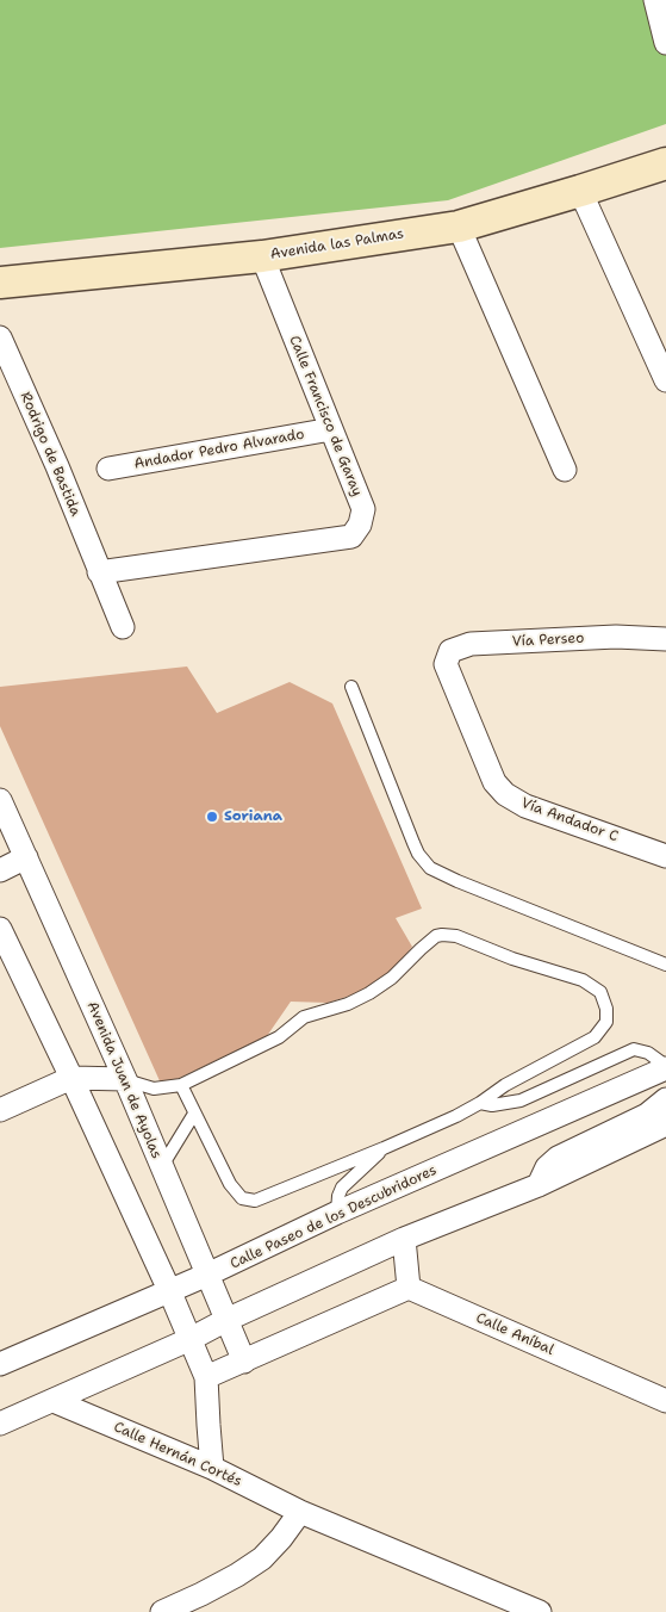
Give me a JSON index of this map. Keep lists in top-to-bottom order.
{
  "streets": {
    "street": [
      "Avenida las Palmas",
      "Calle Francisco de Garay",
      "Andador Pedro Alvarado",
      "Rodrigo de Bastida",
      "Vía Perseo",
      "Vía Andador C",
      "Avenida Juan de Ayolas",
      "Calle Paseo de los Descubridores",
      "Calle Aníbal",
      "Calle Hernán Cortés"
    ]
  },
  "crossings": [
    ["Avenida las Palmas", "Calle Francisco de Garay"],
    ["Calle Francisco de Garay", "Andador Pedro Alvarado"],
    ["Calle Francisco de Garay", "Rodrigo de Bastida"],
    ["Vía Perseo", "Vía Andador C"],
    ["Avenida Juan de Ayolas", "Calle Paseo de los Descubridores"]
  ],
  "places": ["Soriana"]
}
